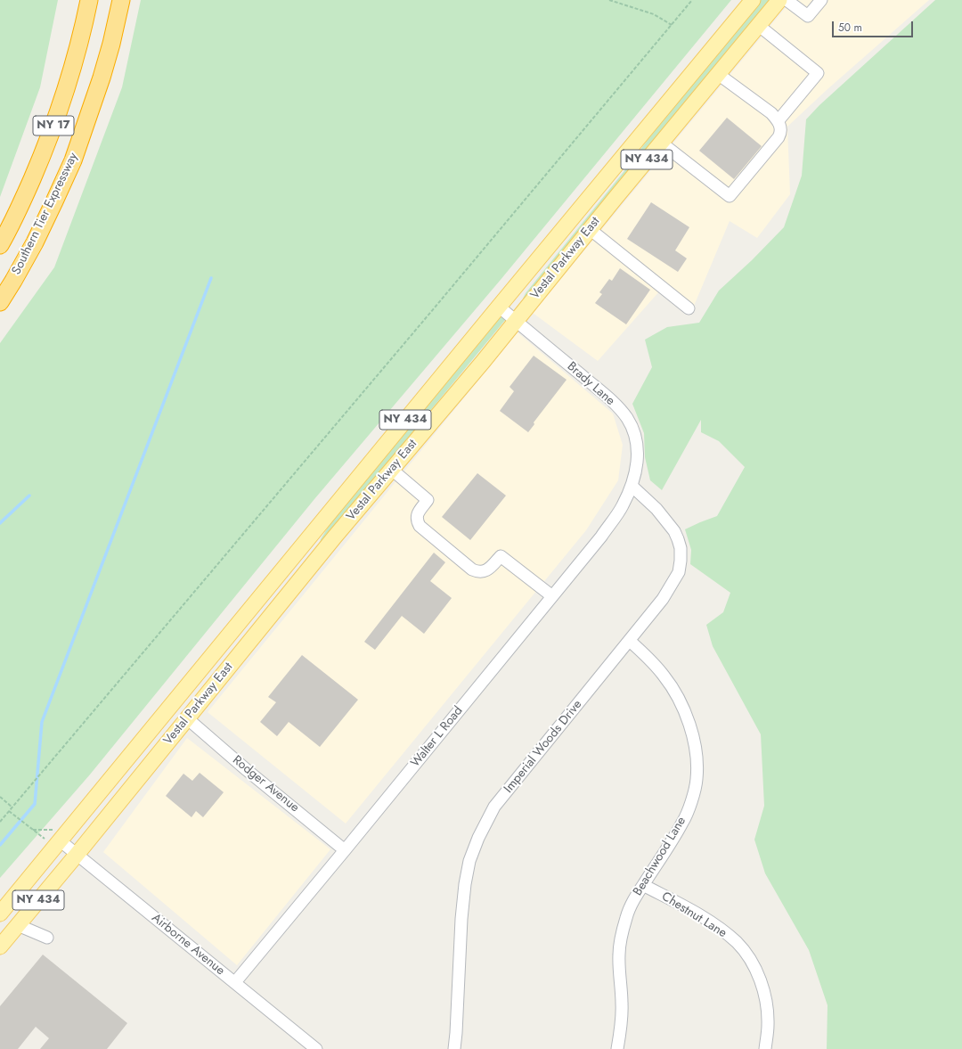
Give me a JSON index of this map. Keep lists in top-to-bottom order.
{
  "streets": {
    "highway": ["NY 17", "Southern Tier Expressway"],
    "main road": ["NY 434", "Vestal Parkway East"],
    "street": [
      "Brady Lane",
      "Walter L Road",
      "Imperial Woods Drive",
      "Rodger Avenue",
      "Beachwood Lane",
      "Chestnut Lane",
      "Airborne Avenue"
    ]
  },
  "crossings": [
    ["Vestal Parkway East", "Brady Lane"],
    ["Vestal Parkway East", "Rodger Avenue"],
    ["Vestal Parkway East", "Airborne Avenue"],
    ["Brady Lane", "Walter L Road"],
    ["Brady Lane", "Imperial Woods Drive"],
    ["Walter L Road", "Imperial Woods Drive"],
    ["Walter L Road", "Rodger Avenue"],
    ["Walter L Road", "Airborne Avenue"],
    ["Imperial Woods Drive", "Beachwood Lane"],
    ["Beachwood Lane", "Chestnut Lane"]
  ],
  "scale_bar": "50 m"
}
